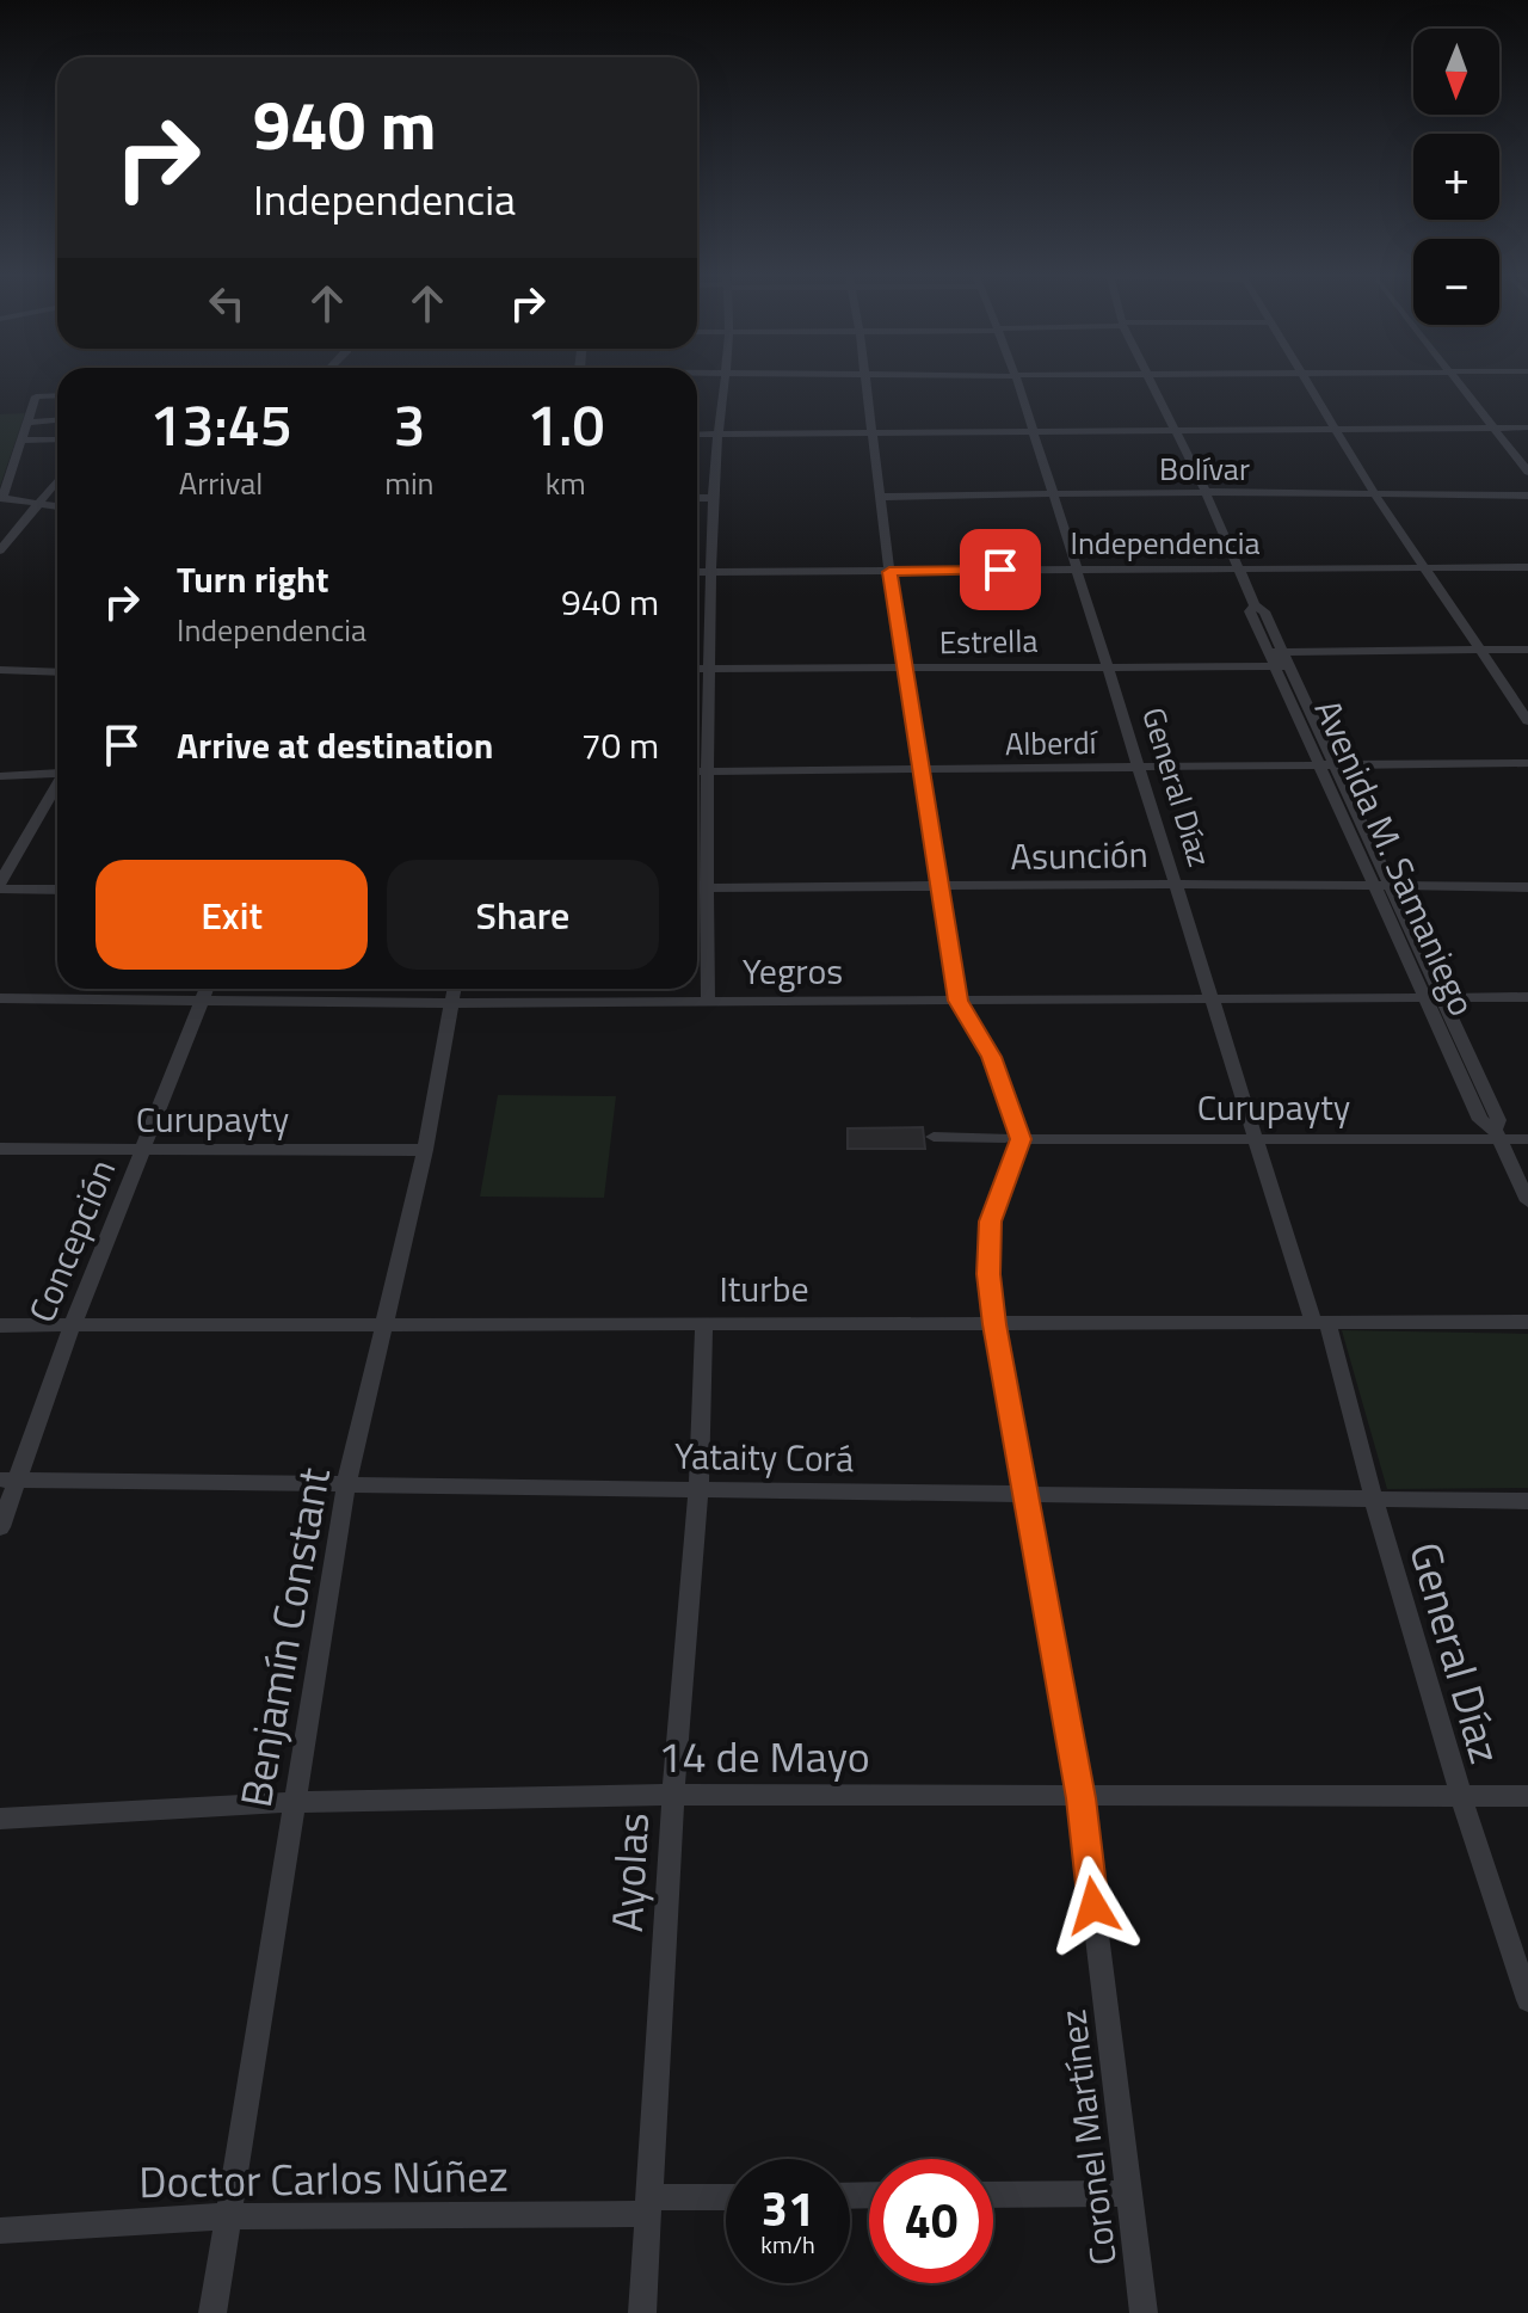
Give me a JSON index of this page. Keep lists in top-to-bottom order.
{
  "streets": {
    "street": [
      "Bolívar",
      "Independencia",
      "Estrella",
      "Alberdí",
      "General Díaz",
      "Asunción",
      "Avenida M. Samaniego",
      "Yegros",
      "Curupayty",
      "Concepción",
      "Iturbe",
      "Yataity Corá",
      "Benjamín Constant",
      "14 de Mayo",
      "Ayolas",
      "Coronel Martínez",
      "Doctor Carlos Núñez"
    ]
  },
  "crossings": [
    ["Bolívar", "General Díaz"],
    ["Bolívar", "Avenida M. Samaniego"],
    ["Independencia", "General Díaz"],
    ["Independencia", "Avenida M. Samaniego"],
    ["Estrella", "General Díaz"],
    ["Estrella", "Avenida M. Samaniego"],
    ["Alberdí", "General Díaz"],
    ["Alberdí", "Avenida M. Samaniego"],
    ["General Díaz", "Asunción"],
    ["General Díaz", "Yegros"],
    ["General Díaz", "Curupayty"],
    ["General Díaz", "Iturbe"],
    ["General Díaz", "Yataity Corá"],
    ["General Díaz", "14 de Mayo"],
    ["Asunción", "Avenida M. Samaniego"],
    ["Avenida M. Samaniego", "Yegros"],
    ["Avenida M. Samaniego", "Curupayty"],
    ["Yegros", "Concepción"],
    ["Yegros", "Benjamín Constant"],
    ["Curupayty", "Concepción"],
    ["Curupayty", "Benjamín Constant"],
    ["Curupayty", "Coronel Martínez"],
    ["Concepción", "Iturbe"],
    ["Concepción", "Yataity Corá"],
    ["Iturbe", "Benjamín Constant"],
    ["Iturbe", "Ayolas"],
    ["Iturbe", "Coronel Martínez"],
    ["Yataity Corá", "Benjamín Constant"],
    ["Yataity Corá", "Ayolas"],
    ["Yataity Corá", "Coronel Martínez"],
    ["Benjamín Constant", "14 de Mayo"],
    ["Benjamín Constant", "Doctor Carlos Núñez"],
    ["14 de Mayo", "Ayolas"],
    ["14 de Mayo", "Coronel Martínez"],
    ["Ayolas", "Doctor Carlos Núñez"]
  ],
  "north": "bottom",
  "page": {
    "map_buttons": ["+", "−"],
    "turn": ["940 m", "Independencia"],
    "eta": [
      "13:45",
      "Arrival",
      "3",
      "min",
      "1.0",
      "km"
    ],
    "list": [
      {
        "name": "Turn right",
        "note": "Independencia",
        "value": "940 m"
      },
      {
        "name": "Arrive at destination",
        "value": "70 m"
      }
    ],
    "buttons": ["Exit", "Share"],
    "speed": "31 km/h",
    "limit": "40"
  }
}
